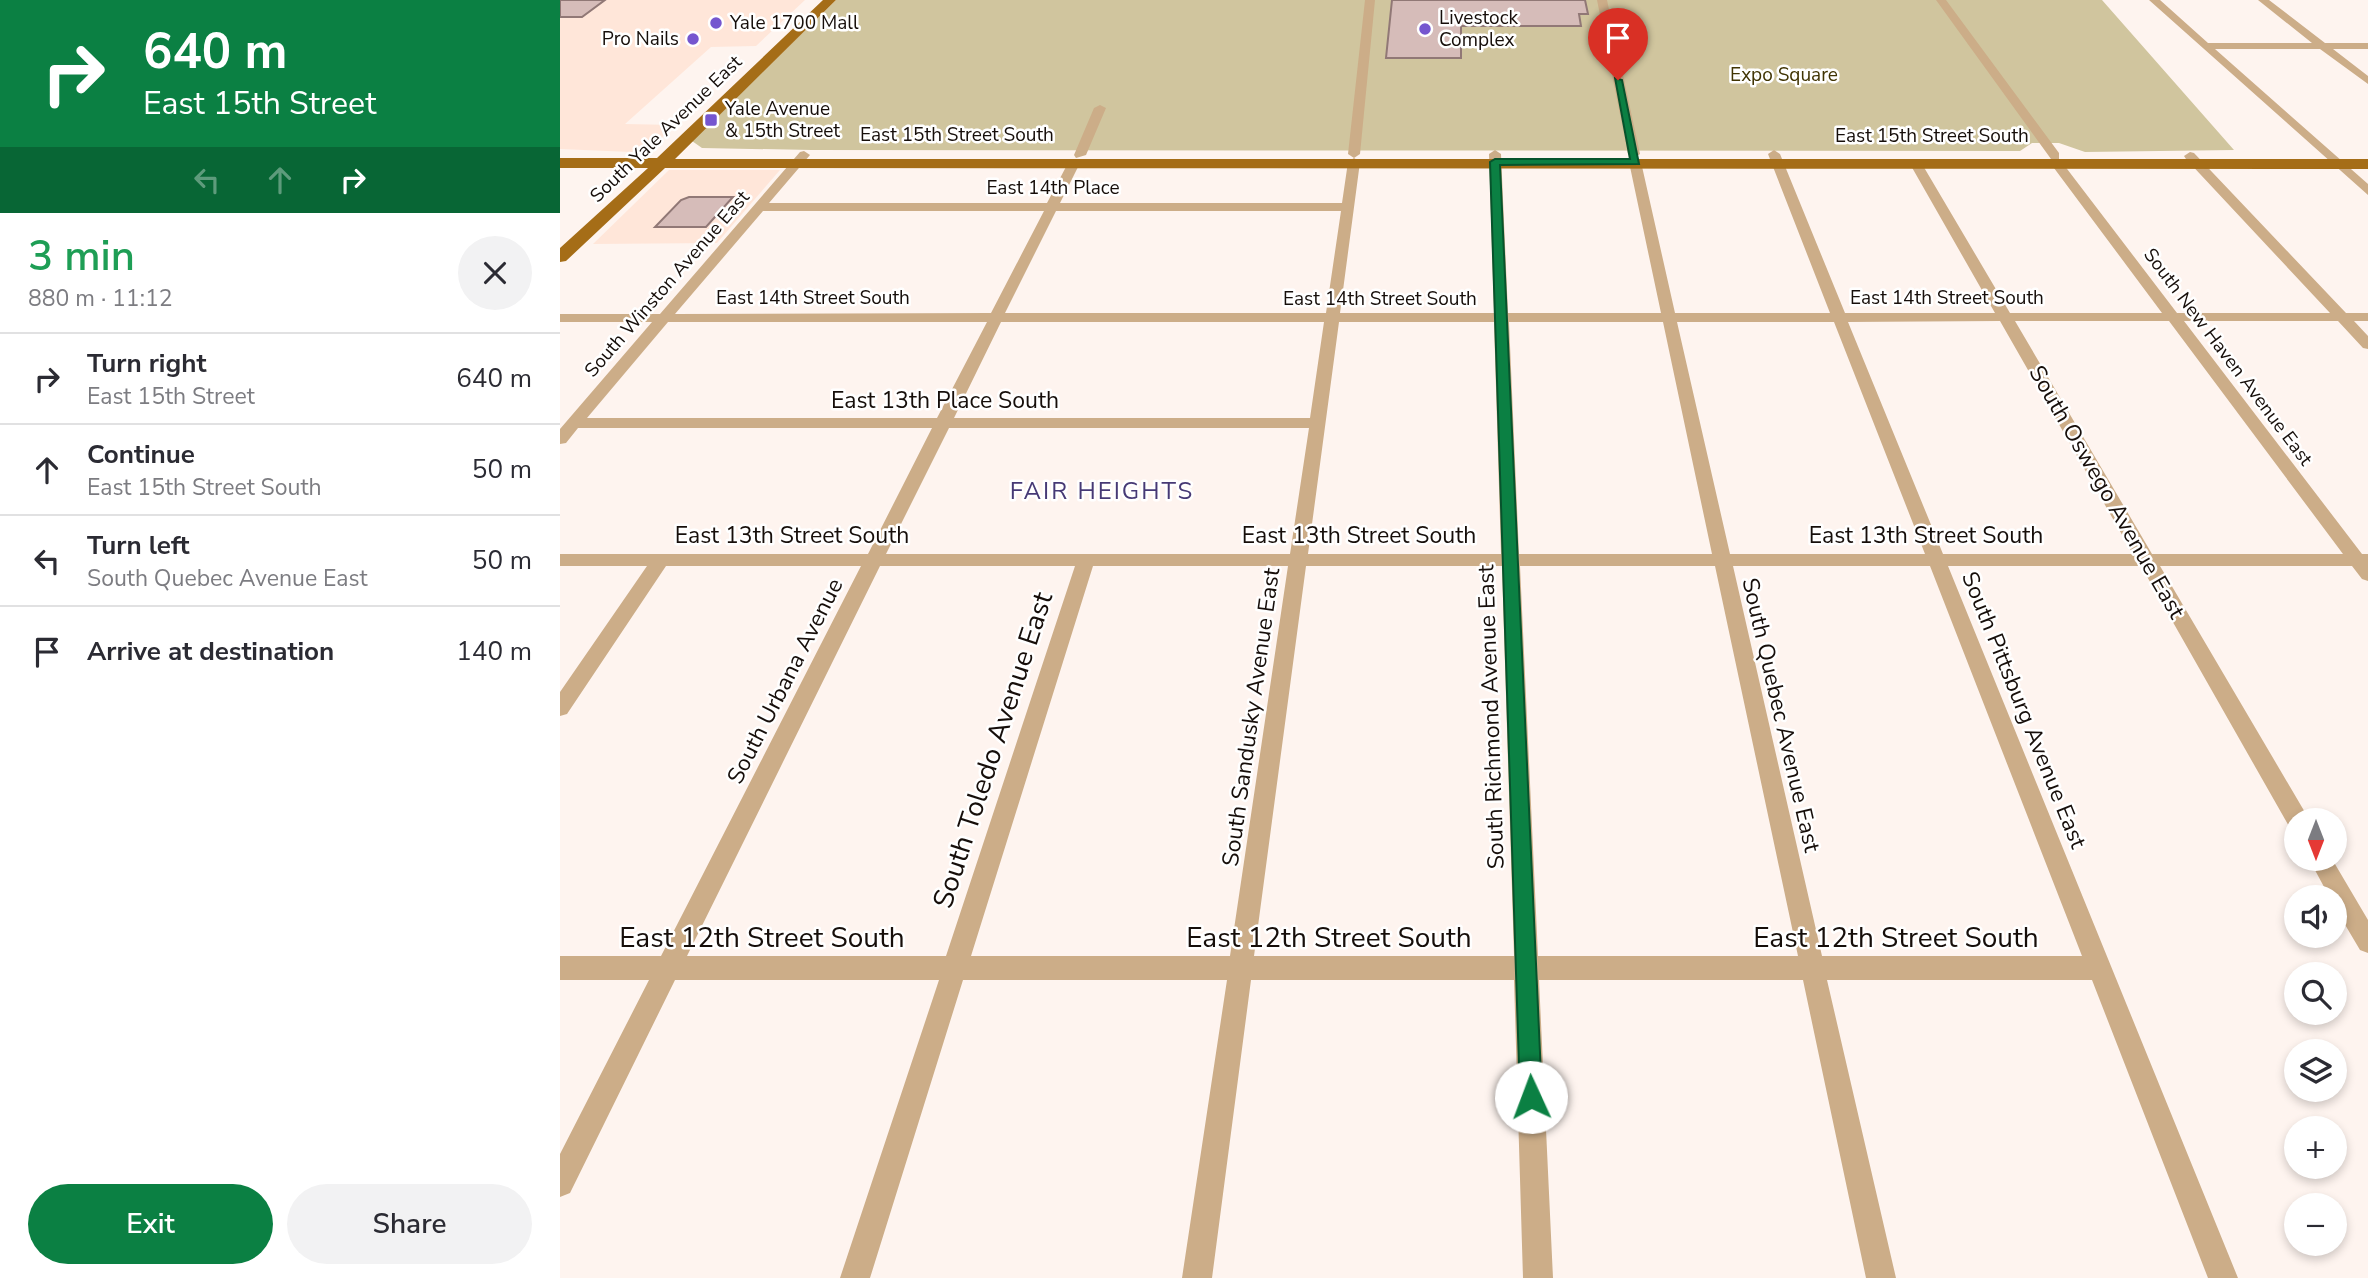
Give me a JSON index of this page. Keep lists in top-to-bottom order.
{
  "streets": {
    "main road": ["South Yale Avenue East", "East 15th Street South"],
    "street": [
      "East 14th Place",
      "South Winston Avenue East",
      "East 14th Street South",
      "South New Haven Avenue East",
      "East 13th Place South",
      "South Oswego Avenue East",
      "East 13th Street South",
      "South Urbana Avenue",
      "South Pittsburg Avenue East",
      "South Quebec Avenue East",
      "South Sandusky Avenue East",
      "South Richmond Avenue East",
      "South Toledo Avenue East",
      "East 12th Street South"
    ]
  },
  "crossings": [
    ["South Yale Avenue East", "East 15th Street South"],
    ["East 15th Street South", "South Winston Avenue East"],
    ["East 15th Street South", "South New Haven Avenue East"],
    ["East 15th Street South", "South Oswego Avenue East"],
    ["East 15th Street South", "South Urbana Avenue"],
    ["East 15th Street South", "South Pittsburg Avenue East"],
    ["East 15th Street South", "South Quebec Avenue East"],
    ["East 15th Street South", "South Sandusky Avenue East"],
    ["East 15th Street South", "South Richmond Avenue East"],
    ["East 14th Place", "South Winston Avenue East"],
    ["East 14th Place", "South Urbana Avenue"],
    ["East 14th Place", "South Sandusky Avenue East"],
    ["South Winston Avenue East", "East 14th Street South"],
    ["South Winston Avenue East", "East 13th Place South"],
    ["East 14th Street South", "South New Haven Avenue East"],
    ["East 14th Street South", "South Oswego Avenue East"],
    ["East 14th Street South", "South Urbana Avenue"],
    ["East 14th Street South", "South Pittsburg Avenue East"],
    ["East 14th Street South", "South Quebec Avenue East"],
    ["East 14th Street South", "South Sandusky Avenue East"],
    ["East 14th Street South", "South Richmond Avenue East"],
    ["South New Haven Avenue East", "East 13th Street South"],
    ["East 13th Place South", "South Urbana Avenue"],
    ["East 13th Place South", "South Sandusky Avenue East"],
    ["South Oswego Avenue East", "East 13th Street South"],
    ["East 13th Street South", "South Urbana Avenue"],
    ["East 13th Street South", "South Pittsburg Avenue East"],
    ["East 13th Street South", "South Quebec Avenue East"],
    ["East 13th Street South", "South Sandusky Avenue East"],
    ["East 13th Street South", "South Richmond Avenue East"],
    ["East 13th Street South", "South Toledo Avenue East"],
    ["South Urbana Avenue", "East 12th Street South"],
    ["South Pittsburg Avenue East", "East 12th Street South"],
    ["South Quebec Avenue East", "East 12th Street South"],
    ["South Sandusky Avenue East", "East 12th Street South"],
    ["South Richmond Avenue East", "East 12th Street South"],
    ["South Toledo Avenue East", "East 12th Street South"]
  ],
  "districts": ["FAIR HEIGHTS"],
  "parks": ["Expo Square"],
  "places": {
    "other": ["Yale 1700 Mall", "Livestock Complex", "Pro Nails"],
    "transit": ["Yale Avenue & 15th Street"]
  },
  "north": "bottom",
  "page": {
    "turn": ["640 m", "East 15th Street"],
    "heading": ["3 min", "880 m · 11:12"],
    "list": [
      {
        "name": "Turn right",
        "note": "East 15th Street",
        "value": "640 m"
      },
      {
        "name": "Continue",
        "note": "East 15th Street South",
        "value": "50 m"
      },
      {
        "name": "Turn left",
        "note": "South Quebec Avenue East",
        "value": "50 m"
      },
      {
        "name": "Arrive at destination",
        "value": "140 m"
      }
    ],
    "map_buttons": ["+", "−"],
    "buttons": ["Exit", "Share"]
  }
}
